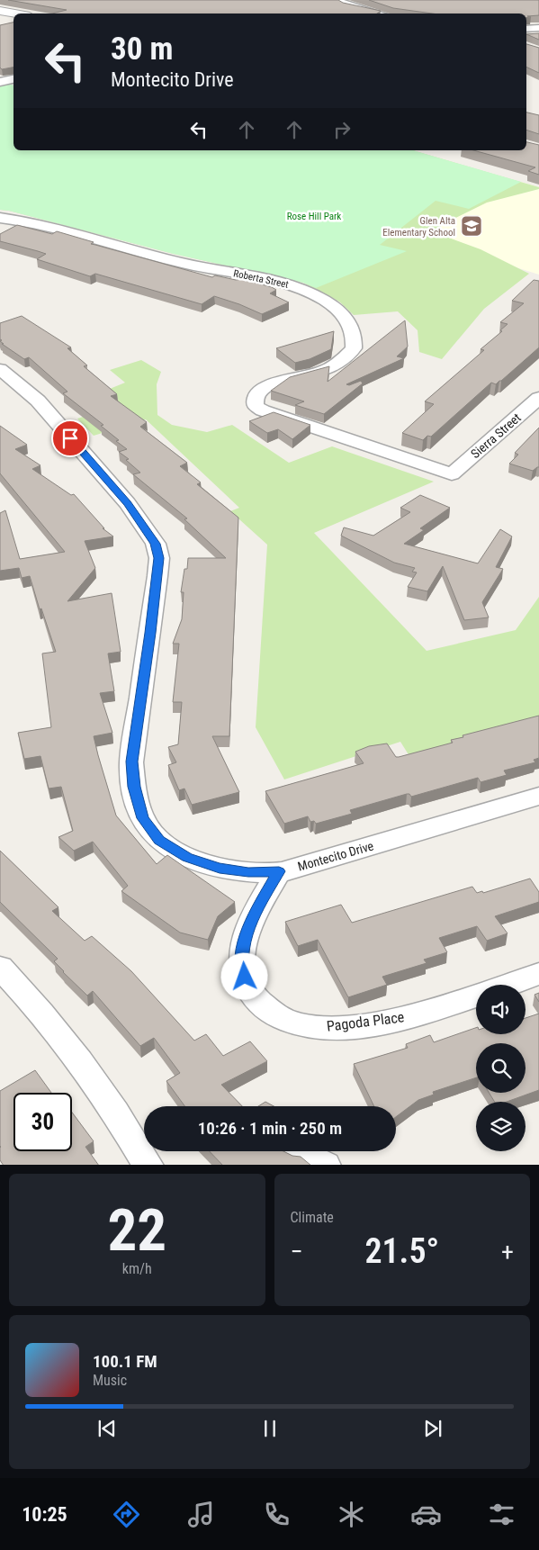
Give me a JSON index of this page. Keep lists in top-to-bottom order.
{
  "streets": {
    "street": [
      "Roberta Street",
      "Sierra Street",
      "Montecito Drive",
      "Pagoda Place"
    ]
  },
  "crossings": [
    ["Roberta Street", "Sierra Street"],
    ["Montecito Drive", "Pagoda Place"]
  ],
  "parks": ["Rose Hill Park"],
  "places": {
    "school or university": ["Glen Alta Elementary School"]
  },
  "page": {
    "turn": ["30 m", "Montecito Drive"],
    "limit": "30",
    "trip": "10:26 · 1 min · 250 m",
    "tile": [
      ["22", "km/h"],
      "Climate"
    ],
    "heat": ["−", "21.5°", "+"],
    "song": ["100.1 FM", "Music"],
    "tabs": "10:25"
  }
}
